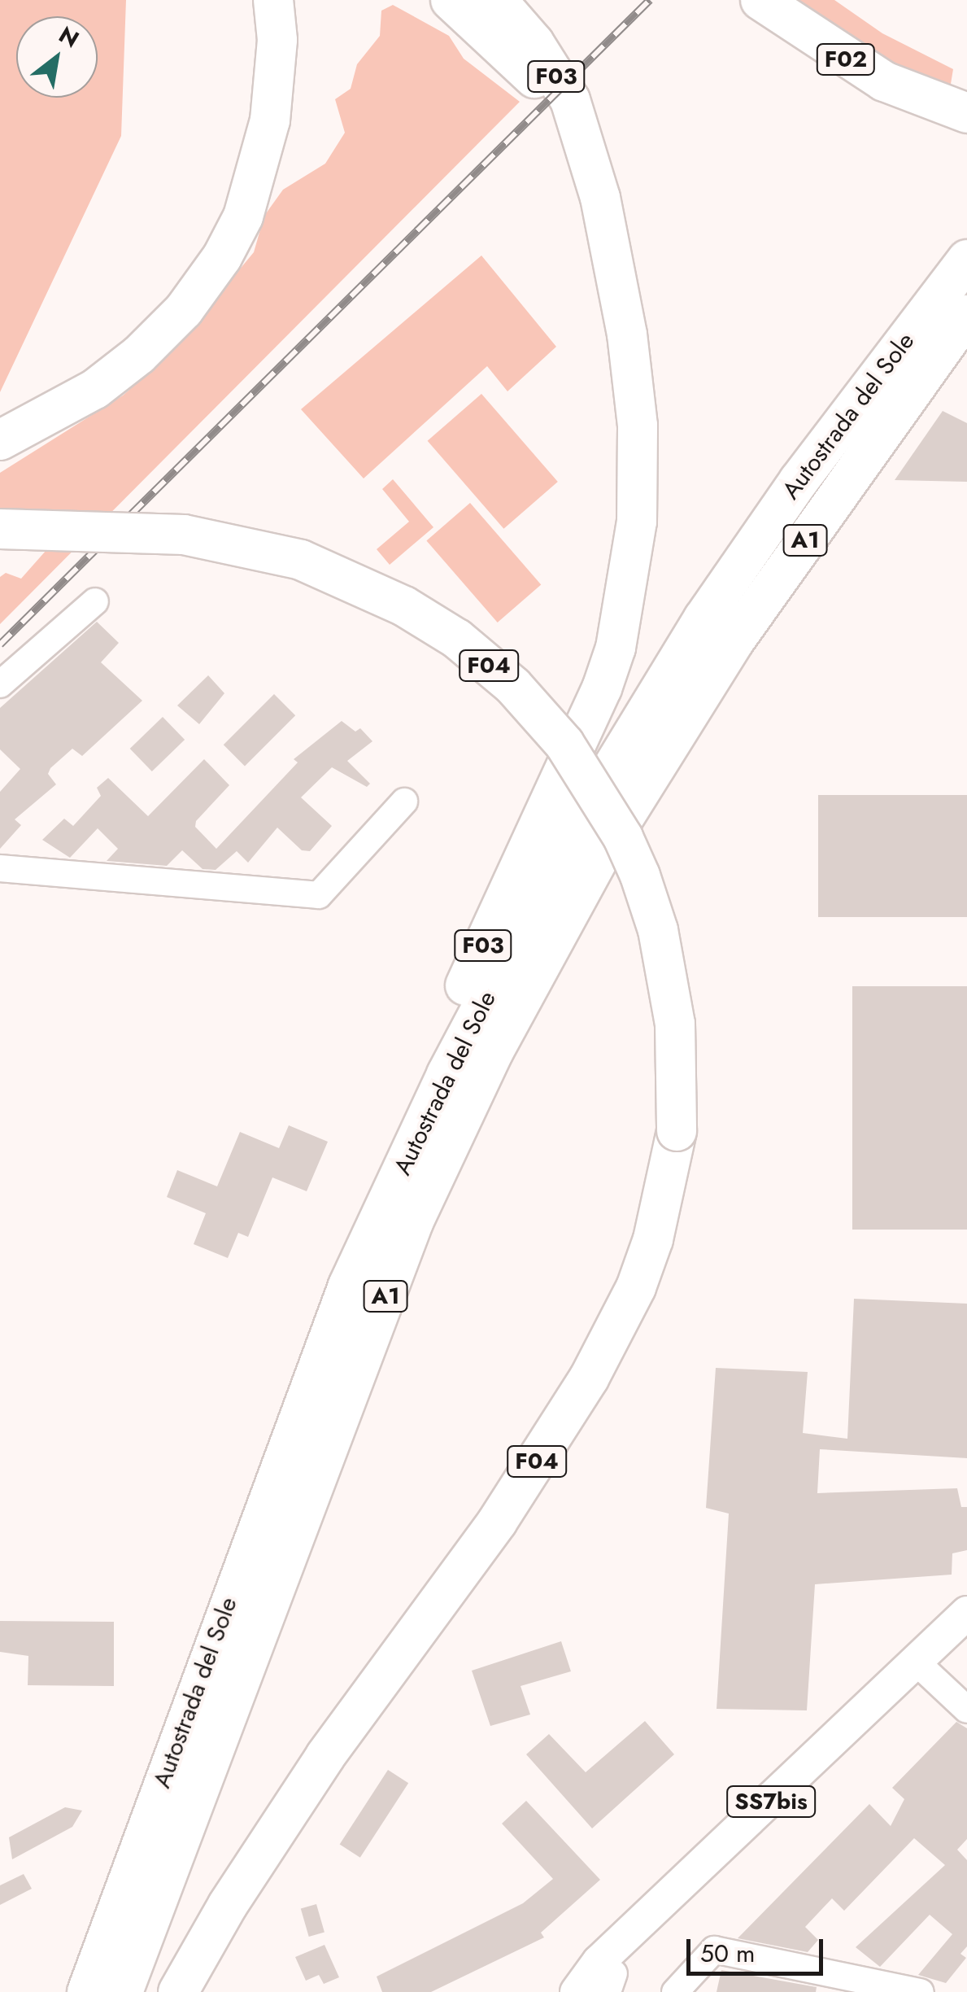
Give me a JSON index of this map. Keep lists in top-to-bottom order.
{
  "streets": {
    "highway": [
      "F02",
      "F03",
      "Autostrada del Sole",
      "A1",
      "F04"
    ],
    "main road": ["SS7bis"]
  },
  "crossings": [
    ["F03", "Autostrada del Sole"]
  ],
  "scale_bar": "50 m",
  "north": "top right"
}
